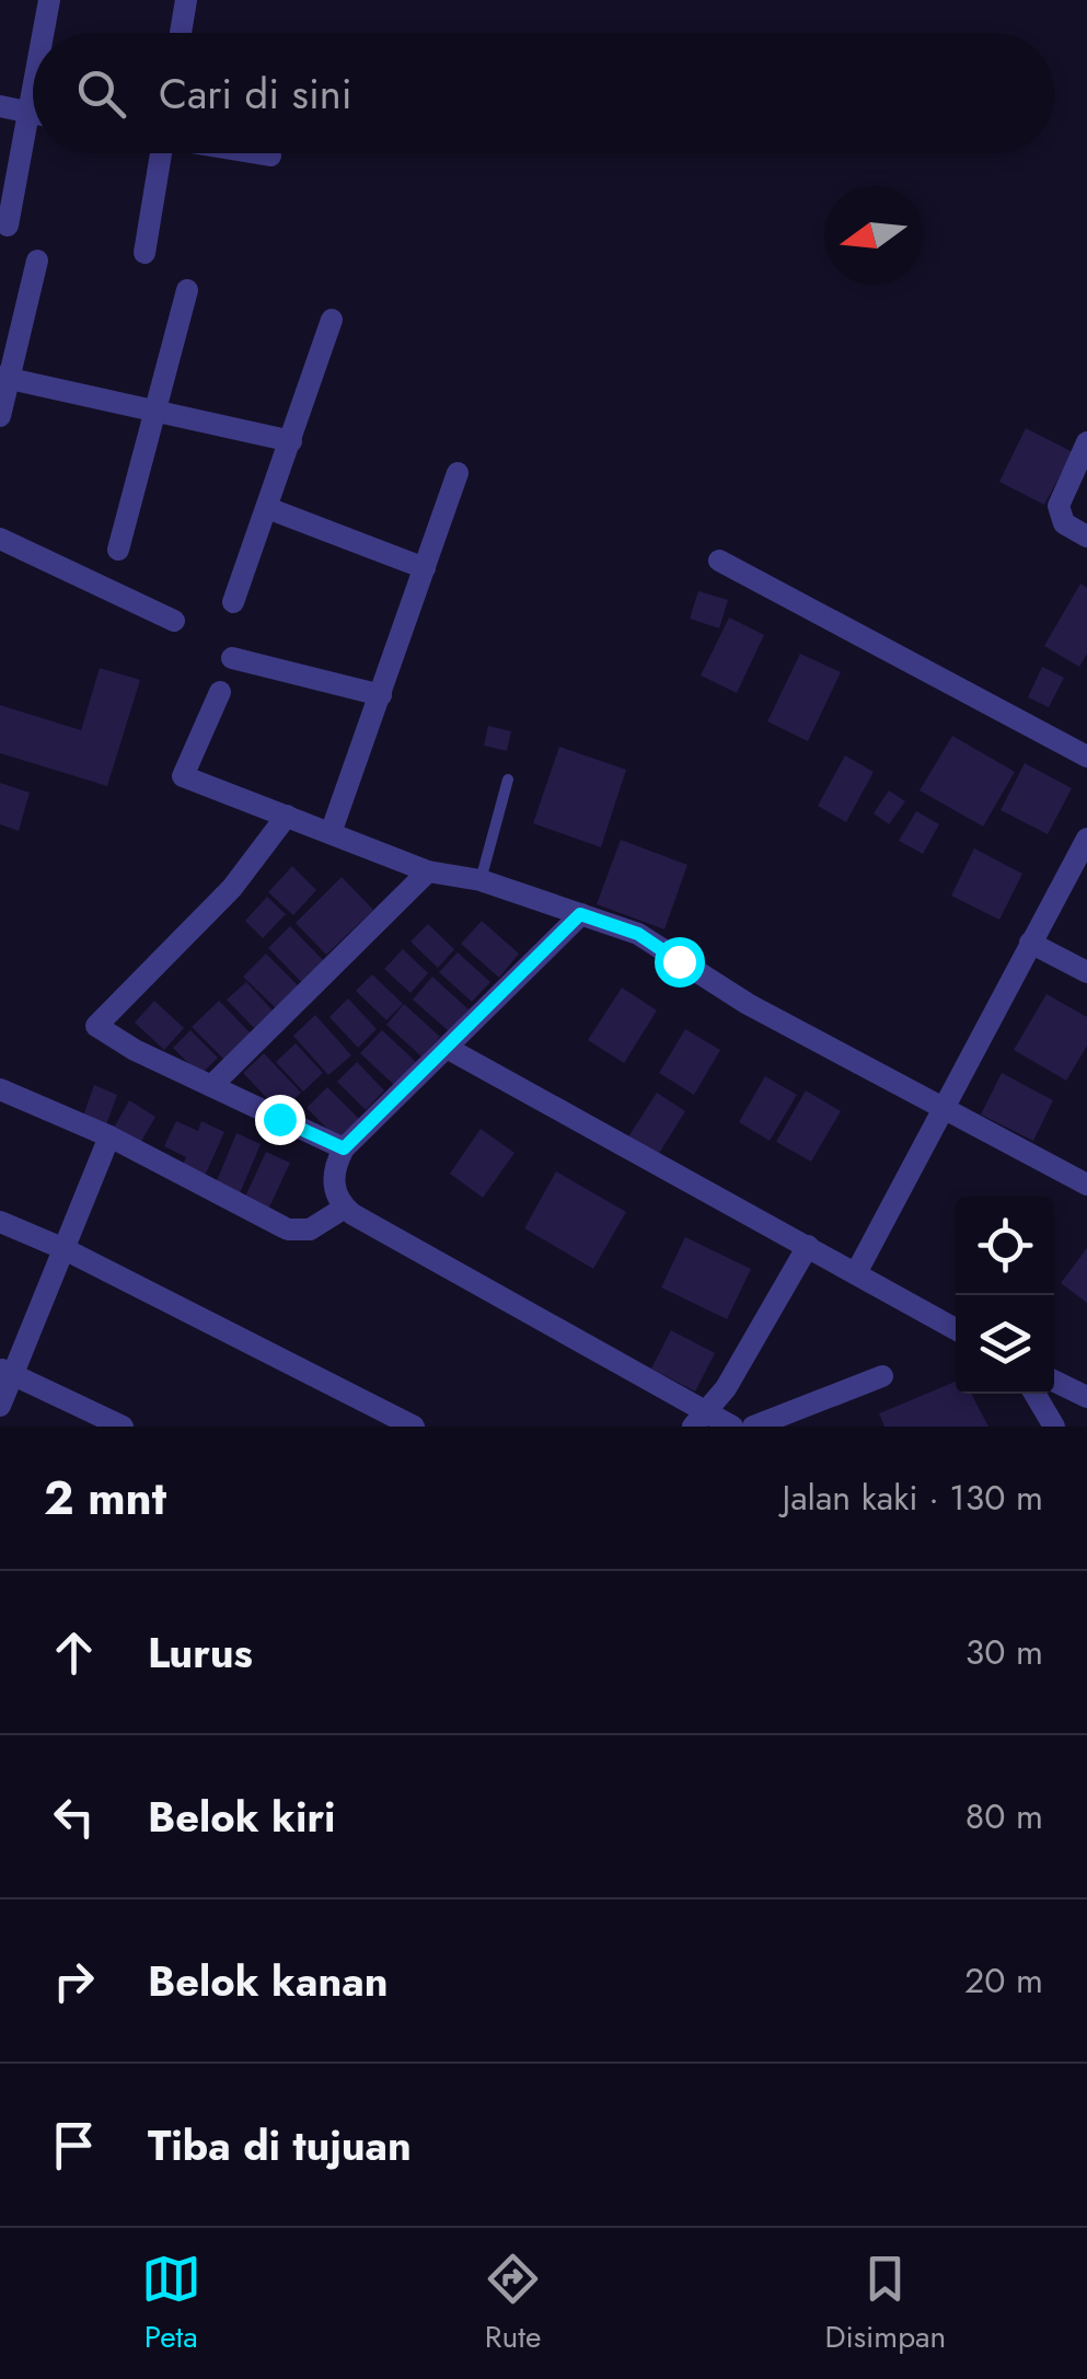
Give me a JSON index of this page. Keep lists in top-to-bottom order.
{
  "north": "left",
  "page": {
    "search": "Cari di sini",
    "heading": ["2 mnt", "Jalan kaki · 130 m"],
    "list": [
      ["Lurus", "30 m"],
      ["Belok kiri", "80 m"],
      ["Belok kanan", "20 m"],
      "Tiba di tujuan"
    ],
    "nav": ["Peta", "Rute", "Disimpan"]
  }
}
